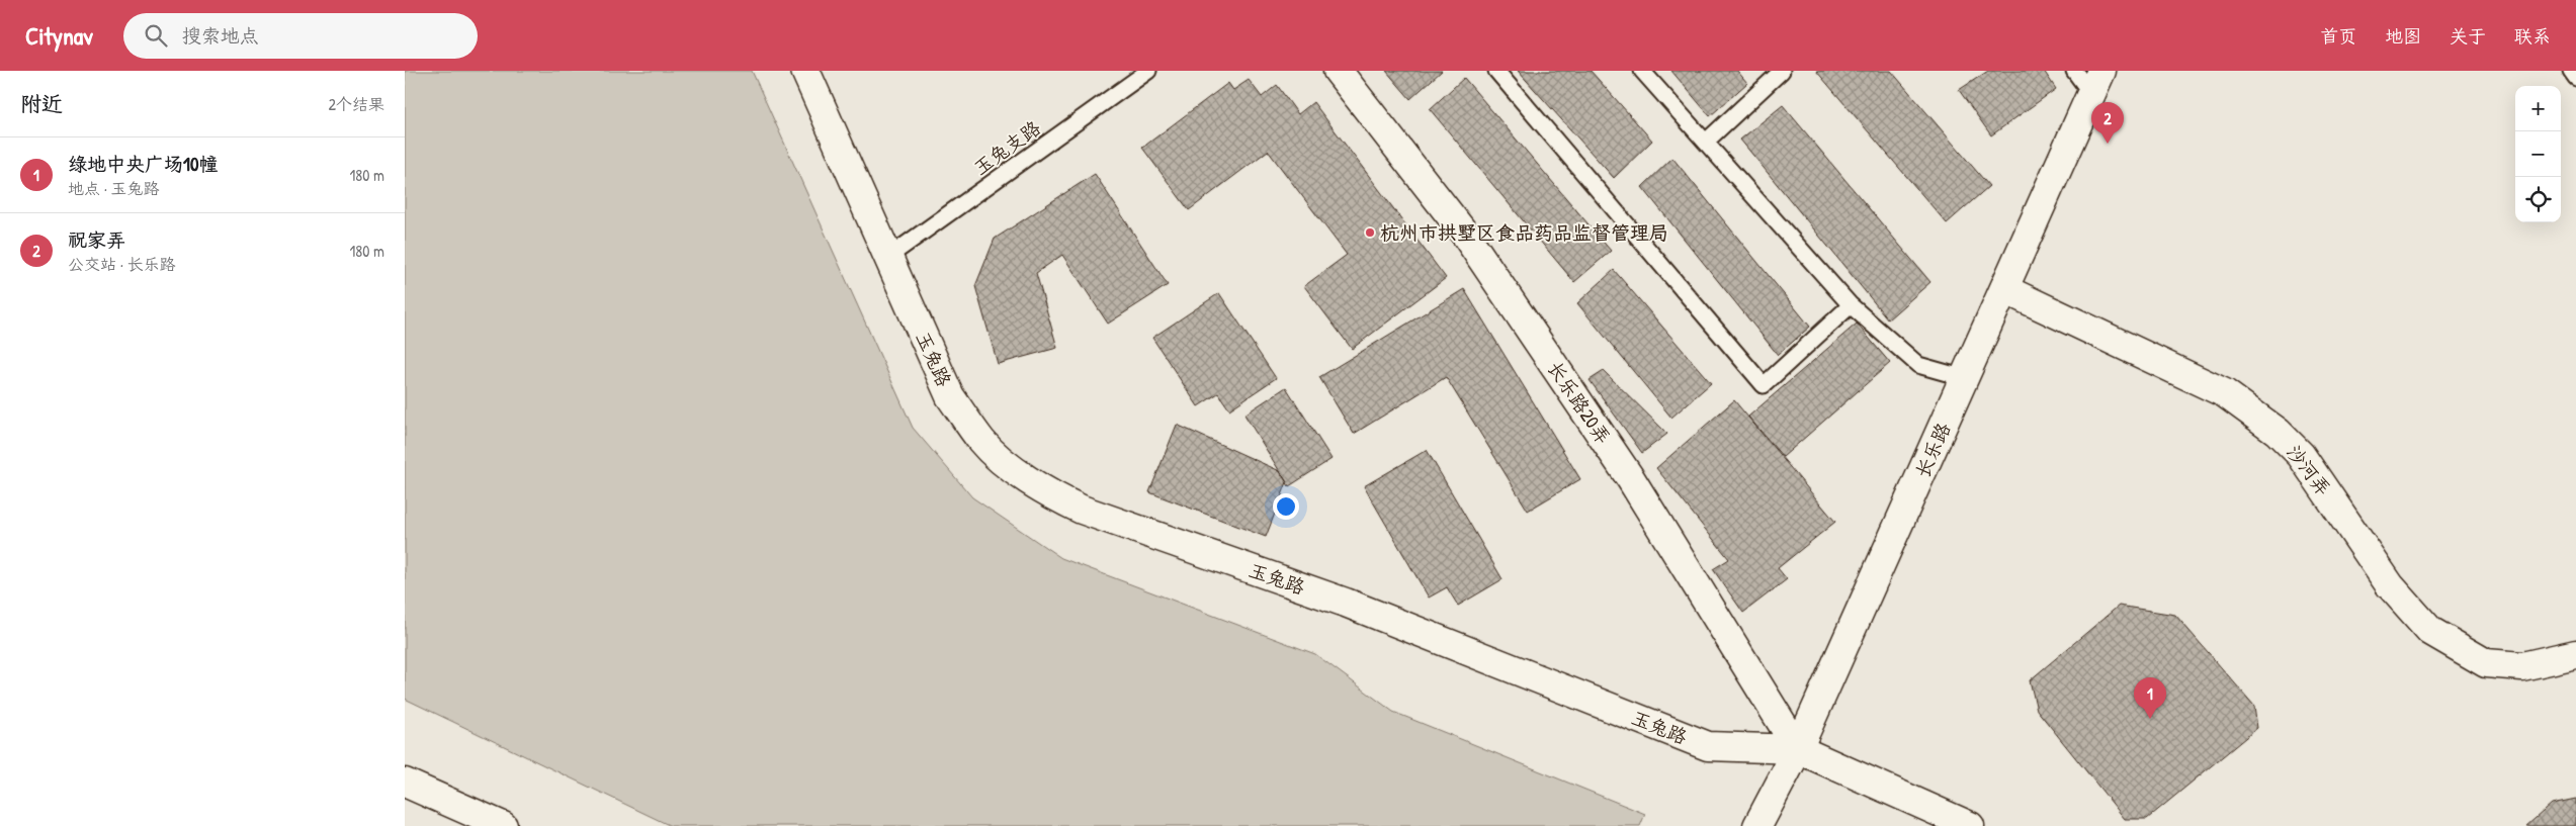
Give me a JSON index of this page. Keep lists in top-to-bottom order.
{
  "streets": {
    "street": [
      "玉兔路",
      "长乐路20弄",
      "长乐路",
      "沙河弄"
    ],
    "lane": ["玉兔支路"]
  },
  "crossings": [
    ["玉兔支路", "玉兔路"],
    ["玉兔路", "长乐路20弄"],
    ["玉兔路", "长乐路"],
    ["长乐路20弄", "长乐路"],
    ["长乐路", "沙河弄"]
  ],
  "places": ["杭州市拱墅区食品药品监督管理局"],
  "page": {
    "header": "Citynav",
    "search": "搜索地点",
    "nav": [
      "首页",
      "地图",
      "关于",
      "联系"
    ],
    "heading": ["附近", "2个结果"],
    "map_buttons": ["+", "−"],
    "pins": ["2", "1"],
    "list": [
      {
        "mark": "1",
        "name": "绿地中央广场10幢",
        "note": "地点 · 玉兔路",
        "value": "180 m"
      },
      {
        "mark": "2",
        "name": "祝家弄",
        "note": "公交站 · 长乐路",
        "value": "180 m"
      }
    ]
  }
}
